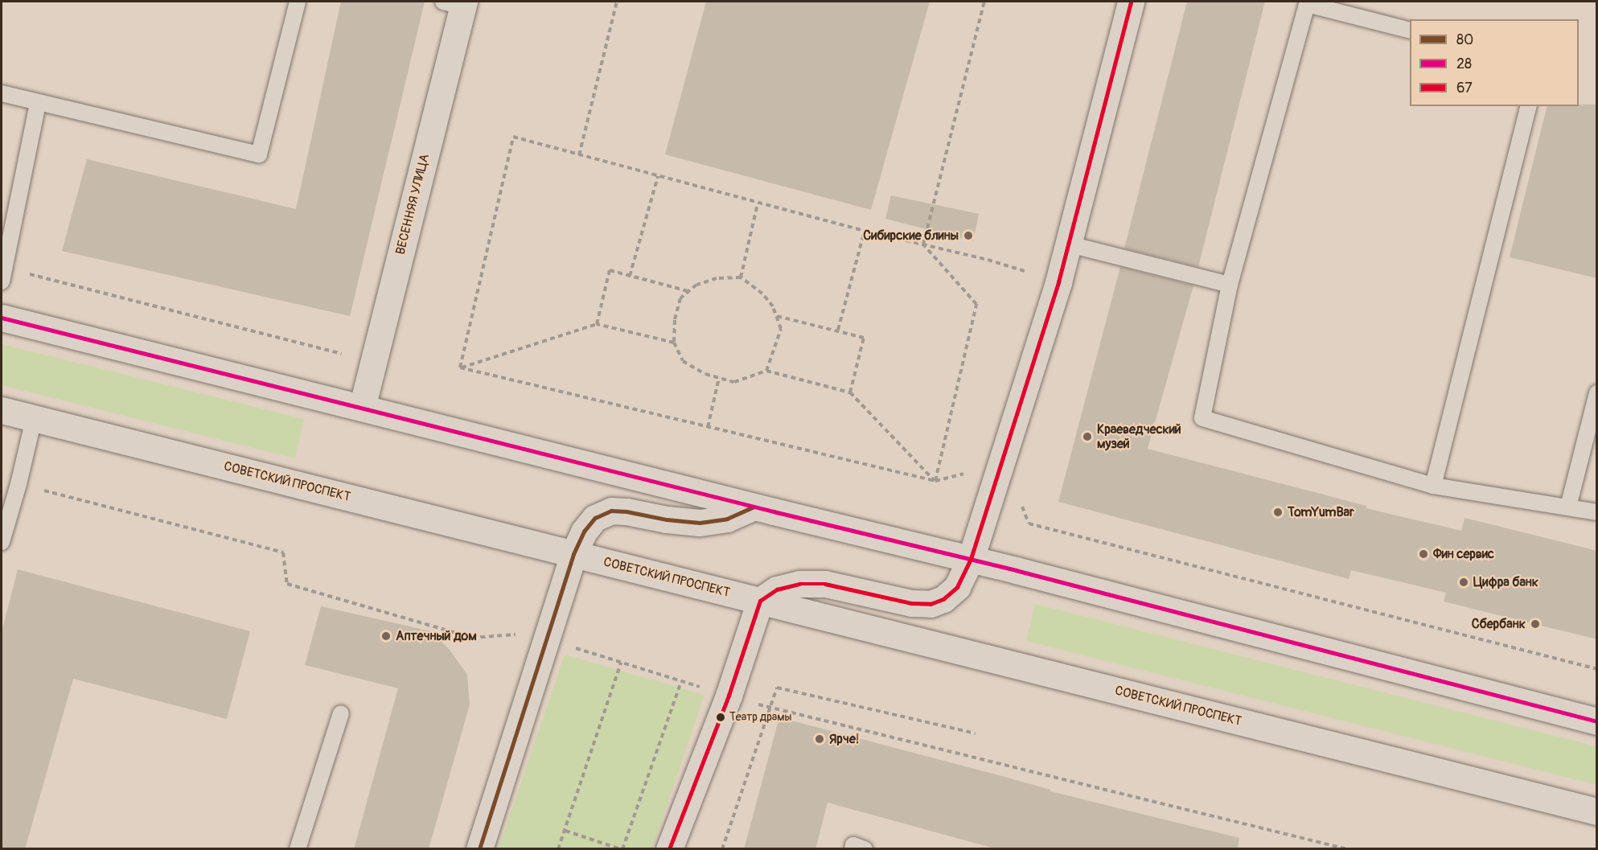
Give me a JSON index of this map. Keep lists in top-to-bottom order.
{
  "streets": {
    "main road": ["ВЕСЕННЯЯ УЛИЦА", "СОВЕТСКИЙ ПРОСПЕКТ"]
  },
  "places": [
    "Сибирские блины",
    "Краеведческий музей",
    "TomYumBar",
    "Фин сервис",
    "Цифра банк",
    "Сбербанк",
    "Аптечный дом",
    "Театр драмы",
    "Ярче!"
  ],
  "lines": ["transit line 67", "transit line 28", "transit line 80"],
  "legend": ["80", "28", "67"]
}
